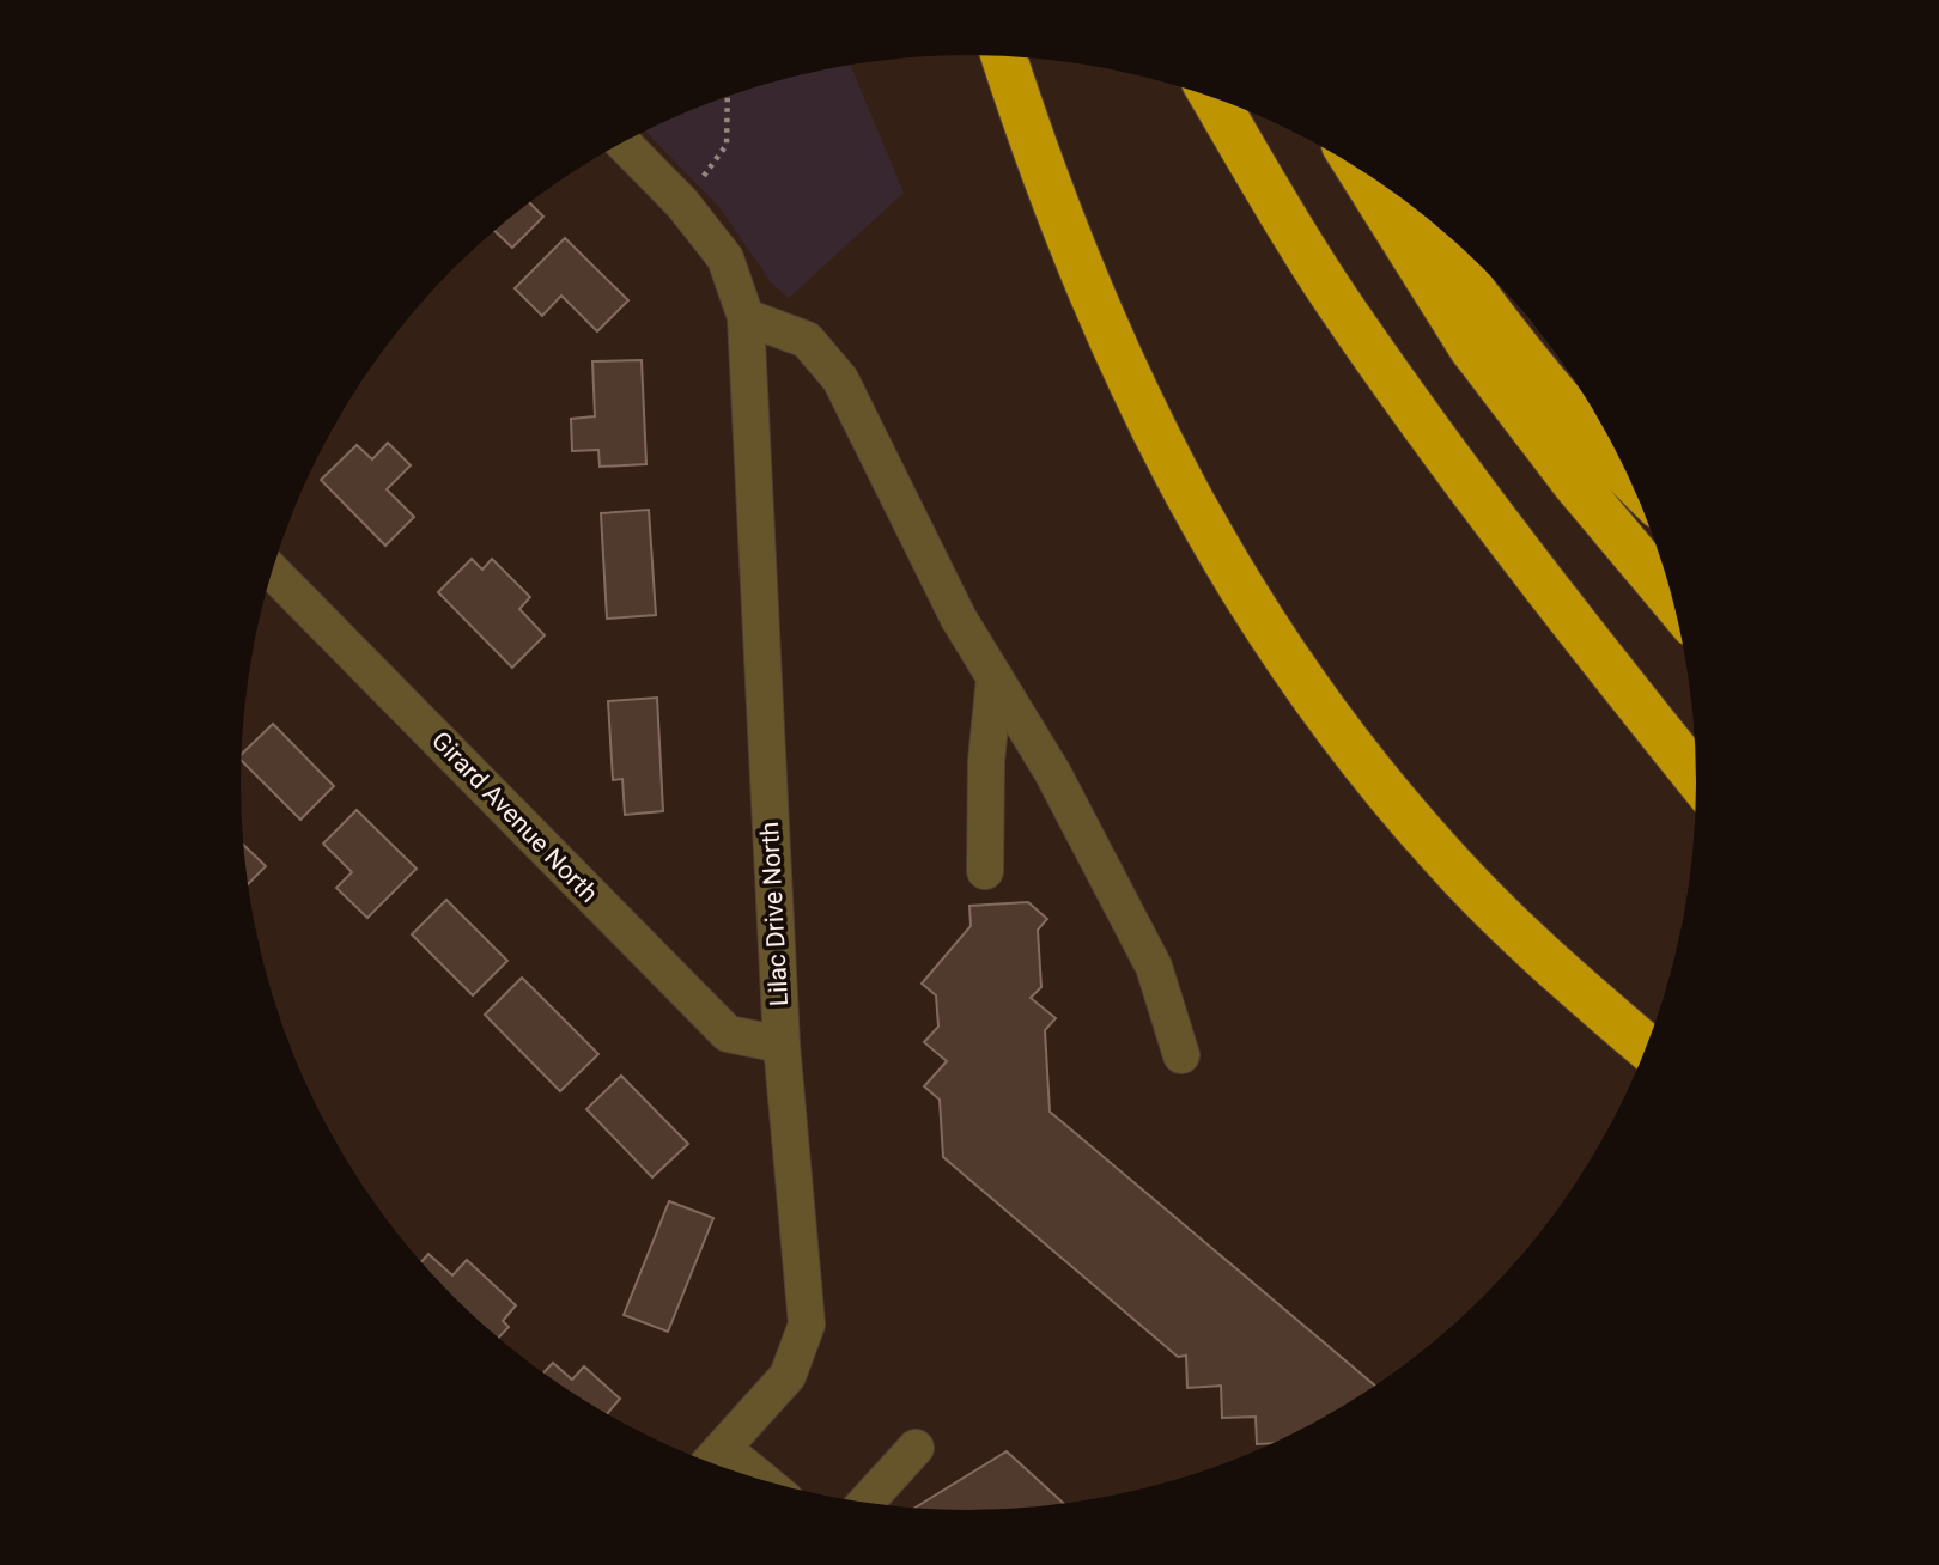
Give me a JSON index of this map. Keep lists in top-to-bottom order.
{
  "streets": {
    "street": ["Girard Avenue North", "Lilac Drive North"]
  },
  "crossings": [
    ["Girard Avenue North", "Lilac Drive North"]
  ]
}
